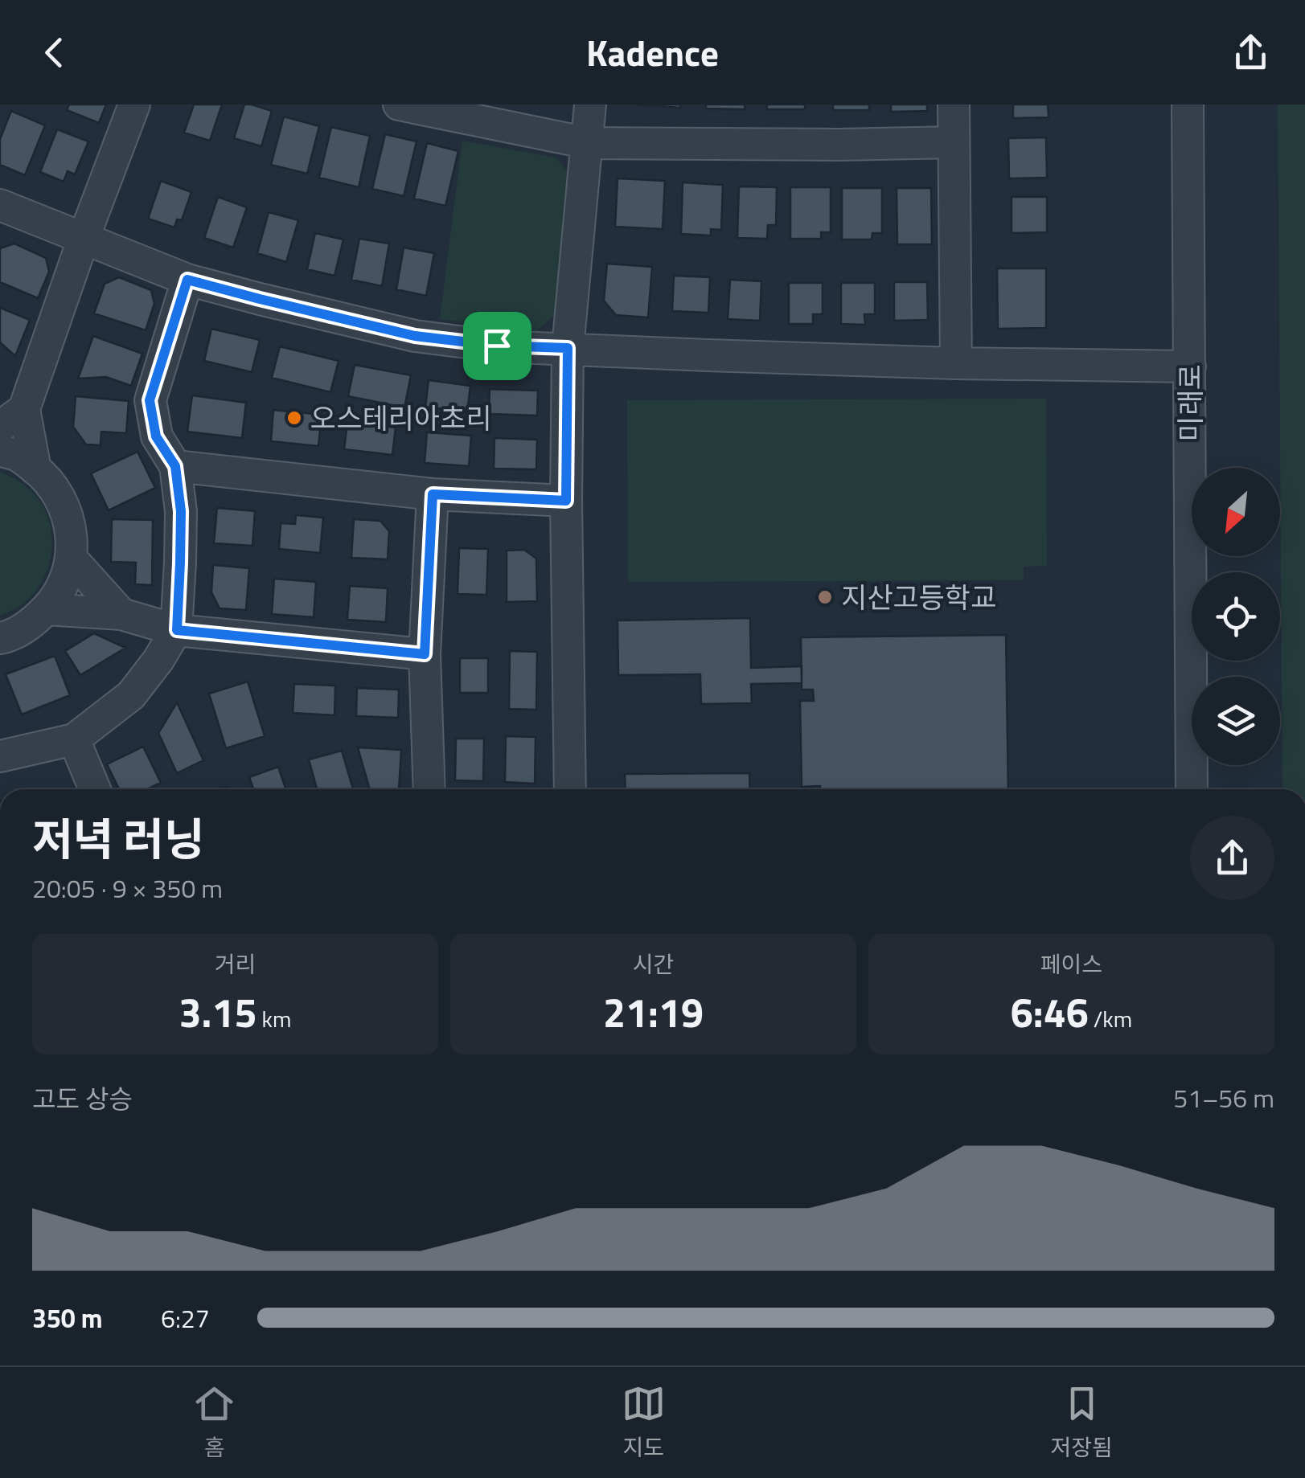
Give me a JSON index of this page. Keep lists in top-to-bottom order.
{
  "streets": {
    "street": ["미래로"]
  },
  "places": ["오스테리아초리", "지산고등학교"],
  "north": "bottom left",
  "page": {
    "header": "Kadence",
    "heading": ["저녁 러닝", "20:05 · 9 × 350 m"],
    "stats": [
      ["거리", "3.15 km"],
      ["시간", "21:19"],
      ["페이스", "6:46 /km"]
    ],
    "chart": ["고도 상승", "51–56 m"],
    "list": [
      {
        "name": "350 m",
        "note": "6:27"
      }
    ],
    "tabs": ["홈", "지도", "저장됨"]
  }
}
